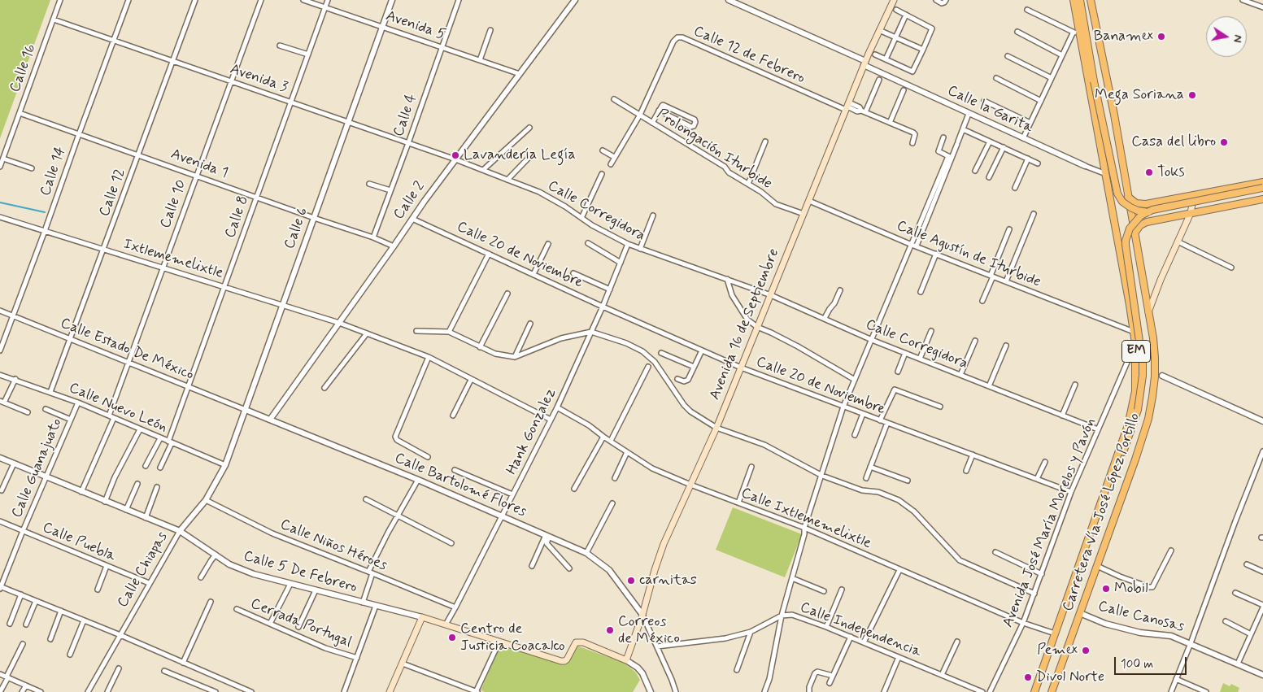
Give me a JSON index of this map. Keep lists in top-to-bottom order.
{
  "streets": {
    "main road": ["Avenida 16 de Septiembre", "EM", "Carretera Vía José López Portillo"],
    "street": [
      "Avenida 5",
      "Calle 12 de Febrero",
      "Calle 16",
      "Avenida 3",
      "Calle la Garita",
      "Calle 4",
      "Prolongación Iturbide",
      "Avenida 1",
      "Calle 14",
      "Calle 12",
      "Calle 2",
      "Calle 10",
      "Calle Corregidora",
      "Calle 8",
      "Calle 6",
      "Calle Agustín de Iturbide",
      "Calle 20 de Noviembre",
      "Ixtlememelixtle",
      "Calle Estado De México",
      "Calle Nuevo León",
      "Hank Gonzalez",
      "Calle Guanajuato",
      "Calle Bartolomé Flores",
      "Calle Ixtlememelixtle",
      "Avenida José María Morelos y Pavón",
      "Calle Puebla",
      "Calle Niños Héroes",
      "Calle Chiapas",
      "Calle 5 De Febrero",
      "Calle Canosas",
      "Cerrada Portugal",
      "Calle Independencia"
    ]
  },
  "crossings": [
    ["Avenida 5", "Calle 4"],
    ["Avenida 5", "Calle 2"],
    ["Avenida 5", "Calle 8"],
    ["Avenida 5", "Calle 6"],
    ["Calle 12 de Febrero", "Prolongación Iturbide"],
    ["Calle 12 de Febrero", "Avenida 16 de Septiembre"],
    ["Calle 16", "Avenida 3"],
    ["Calle 16", "Avenida 1"],
    ["Avenida 3", "Calle 4"],
    ["Avenida 3", "Calle 14"],
    ["Avenida 3", "Calle 12"],
    ["Avenida 3", "Calle 2"],
    ["Avenida 3", "Calle 10"],
    ["Avenida 3", "Calle Corregidora"],
    ["Avenida 3", "Calle 8"],
    ["Avenida 3", "Calle 6"],
    ["Calle la Garita", "Avenida 16 de Septiembre"],
    ["Calle la Garita", "Carretera Vía José López Portillo"],
    ["Calle 4", "Avenida 1"],
    ["Prolongación Iturbide", "Avenida 16 de Septiembre"],
    ["Avenida 1", "Calle 14"],
    ["Avenida 1", "Calle 12"],
    ["Avenida 1", "Calle 2"],
    ["Avenida 1", "Calle 10"],
    ["Avenida 1", "Calle 8"],
    ["Avenida 1", "Calle 6"],
    ["Calle 14", "Ixtlememelixtle"],
    ["Calle 14", "Calle Estado De México"],
    ["Calle 12", "Ixtlememelixtle"],
    ["Calle 12", "Calle Estado De México"],
    ["Calle 12", "Calle Nuevo León"],
    ["Calle 2", "Calle Corregidora"],
    ["Calle 2", "Calle 20 de Noviembre"],
    ["Calle 2", "Ixtlememelixtle"],
    ["Calle 2", "Calle Bartolomé Flores"],
    ["Calle 10", "Ixtlememelixtle"],
    ["Calle 10", "Calle Estado De México"],
    ["Calle 10", "Calle Nuevo León"],
    ["Calle Corregidora", "Avenida 16 de Septiembre"],
    ["Calle Corregidora", "Hank Gonzalez"],
    ["Calle Corregidora", "Avenida José María Morelos y Pavón"],
    ["Calle 8", "Ixtlememelixtle"],
    ["Calle 8", "Calle Estado De México"],
    ["Calle 8", "Calle Nuevo León"],
    ["Calle 6", "Ixtlememelixtle"],
    ["Calle 6", "Calle Estado De México"],
    ["Calle 6", "Calle Nuevo León"],
    ["Calle 6", "Calle Bartolomé Flores"],
    ["Calle 6", "Calle Chiapas"],
    ["Calle Agustín de Iturbide", "Avenida 16 de Septiembre"],
    ["Calle Agustín de Iturbide", "Carretera Vía José López Portillo"],
    ["Calle 20 de Noviembre", "Avenida 16 de Septiembre"],
    ["Calle 20 de Noviembre", "Hank Gonzalez"],
    ["Calle 20 de Noviembre", "Avenida José María Morelos y Pavón"],
    ["Avenida 16 de Septiembre", "Calle Bartolomé Flores"],
    ["Avenida 16 de Septiembre", "Calle Ixtlememelixtle"],
    ["Calle Estado De México", "Calle Bartolomé Flores"],
    ["Calle Nuevo León", "Calle Guanajuato"],
    ["Calle Nuevo León", "Calle Chiapas"],
    ["Hank Gonzalez", "Calle Bartolomé Flores"],
    ["Hank Gonzalez", "Calle Ixtlememelixtle"],
    ["Hank Gonzalez", "Calle Niños Héroes"],
    ["Calle Guanajuato", "Calle Puebla"],
    ["Calle Guanajuato", "Calle 5 De Febrero"],
    ["Carretera Vía José López Portillo", "Calle Ixtlememelixtle"],
    ["Carretera Vía José López Portillo", "Avenida José María Morelos y Pavón"],
    ["Carretera Vía José López Portillo", "Calle Canosas"],
    ["Calle Ixtlememelixtle", "Avenida José María Morelos y Pavón"],
    ["Calle Puebla", "Calle Chiapas"],
    ["Calle Niños Héroes", "Calle Chiapas"],
    ["Calle Chiapas", "Calle 5 De Febrero"]
  ],
  "places": [
    "Banamex",
    "Mega Soriana",
    "Casa del libro",
    "Lavandería Legía",
    "Toks",
    "carnitas",
    "Mobil",
    "Correos de México",
    "Centro de Justicia Coacalco",
    "Pemex",
    "Divol Norte"
  ],
  "scale_bar": "100 m",
  "north": "right"
}
